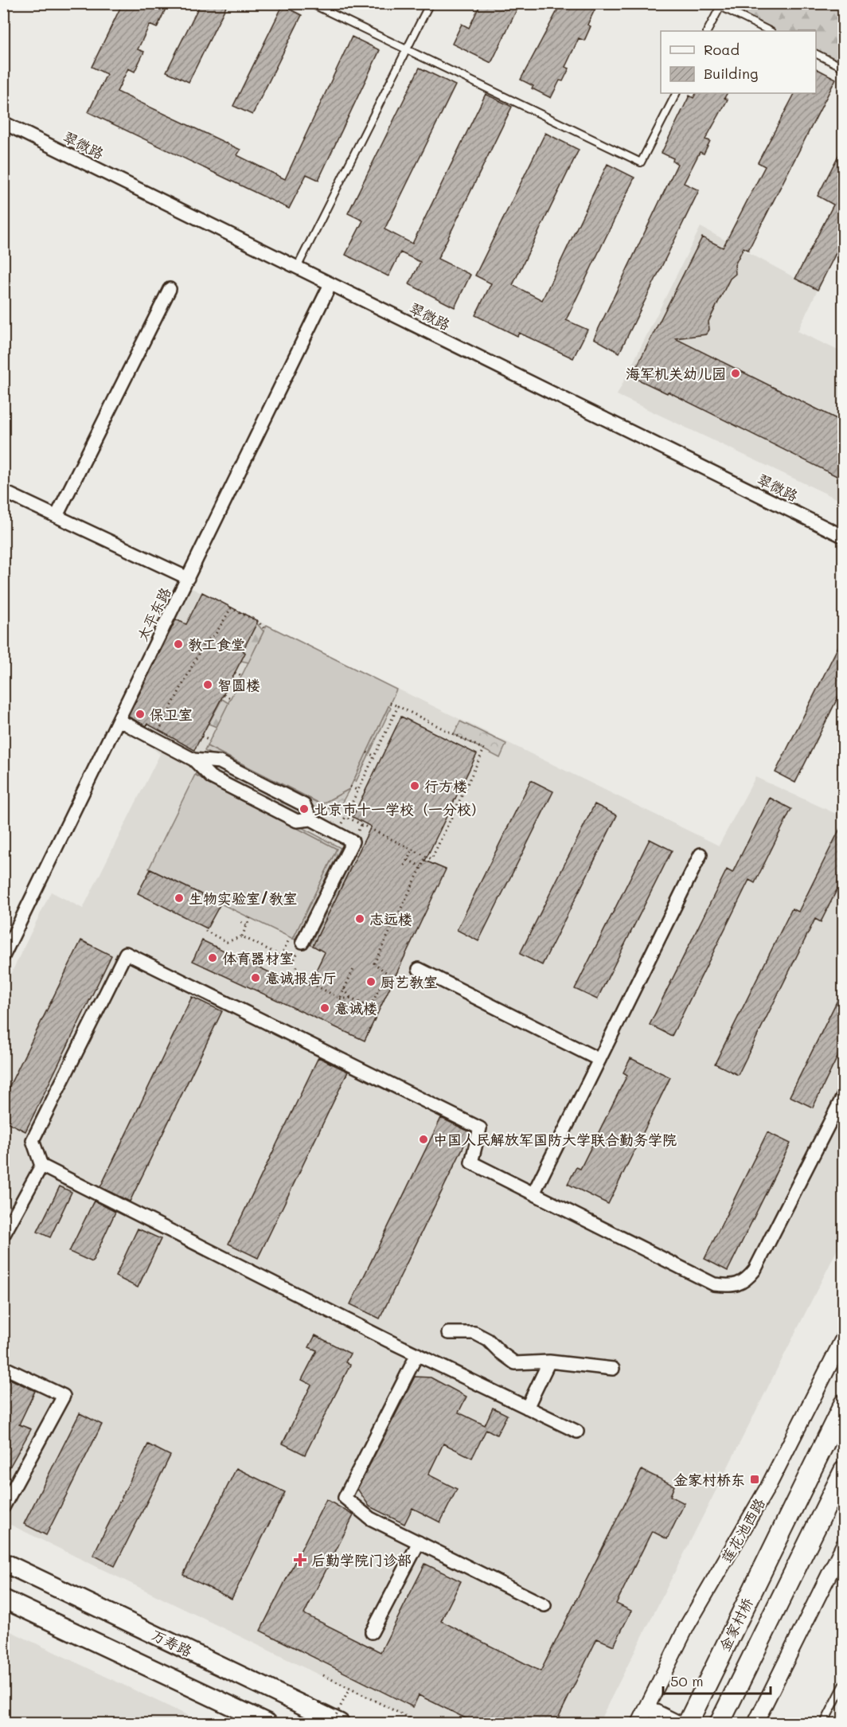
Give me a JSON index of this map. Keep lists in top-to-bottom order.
{
  "streets": {
    "highway": ["金家村桥"],
    "main road": ["万寿路"],
    "street": ["翠微路", "太平东路", "莲花池西路"]
  },
  "crossings": [
    ["翠微路", "太平东路"]
  ],
  "places": {
    "other": [
      "海军机关幼儿园",
      "教工食堂",
      "智圆楼",
      "保卫室",
      "行方楼",
      "北京市十一学校（一分校）",
      "生物实验室/教室",
      "志远楼",
      "体育器材室",
      "意诚报告厅",
      "厨艺教室",
      "意诚楼",
      "中国人民解放军国防大学联合勤务学院"
    ],
    "transit": ["金家村桥东"],
    "health": ["后勤学院门诊部"]
  },
  "legend": ["Road", "Building"],
  "scale_bar": "50 m"
}
